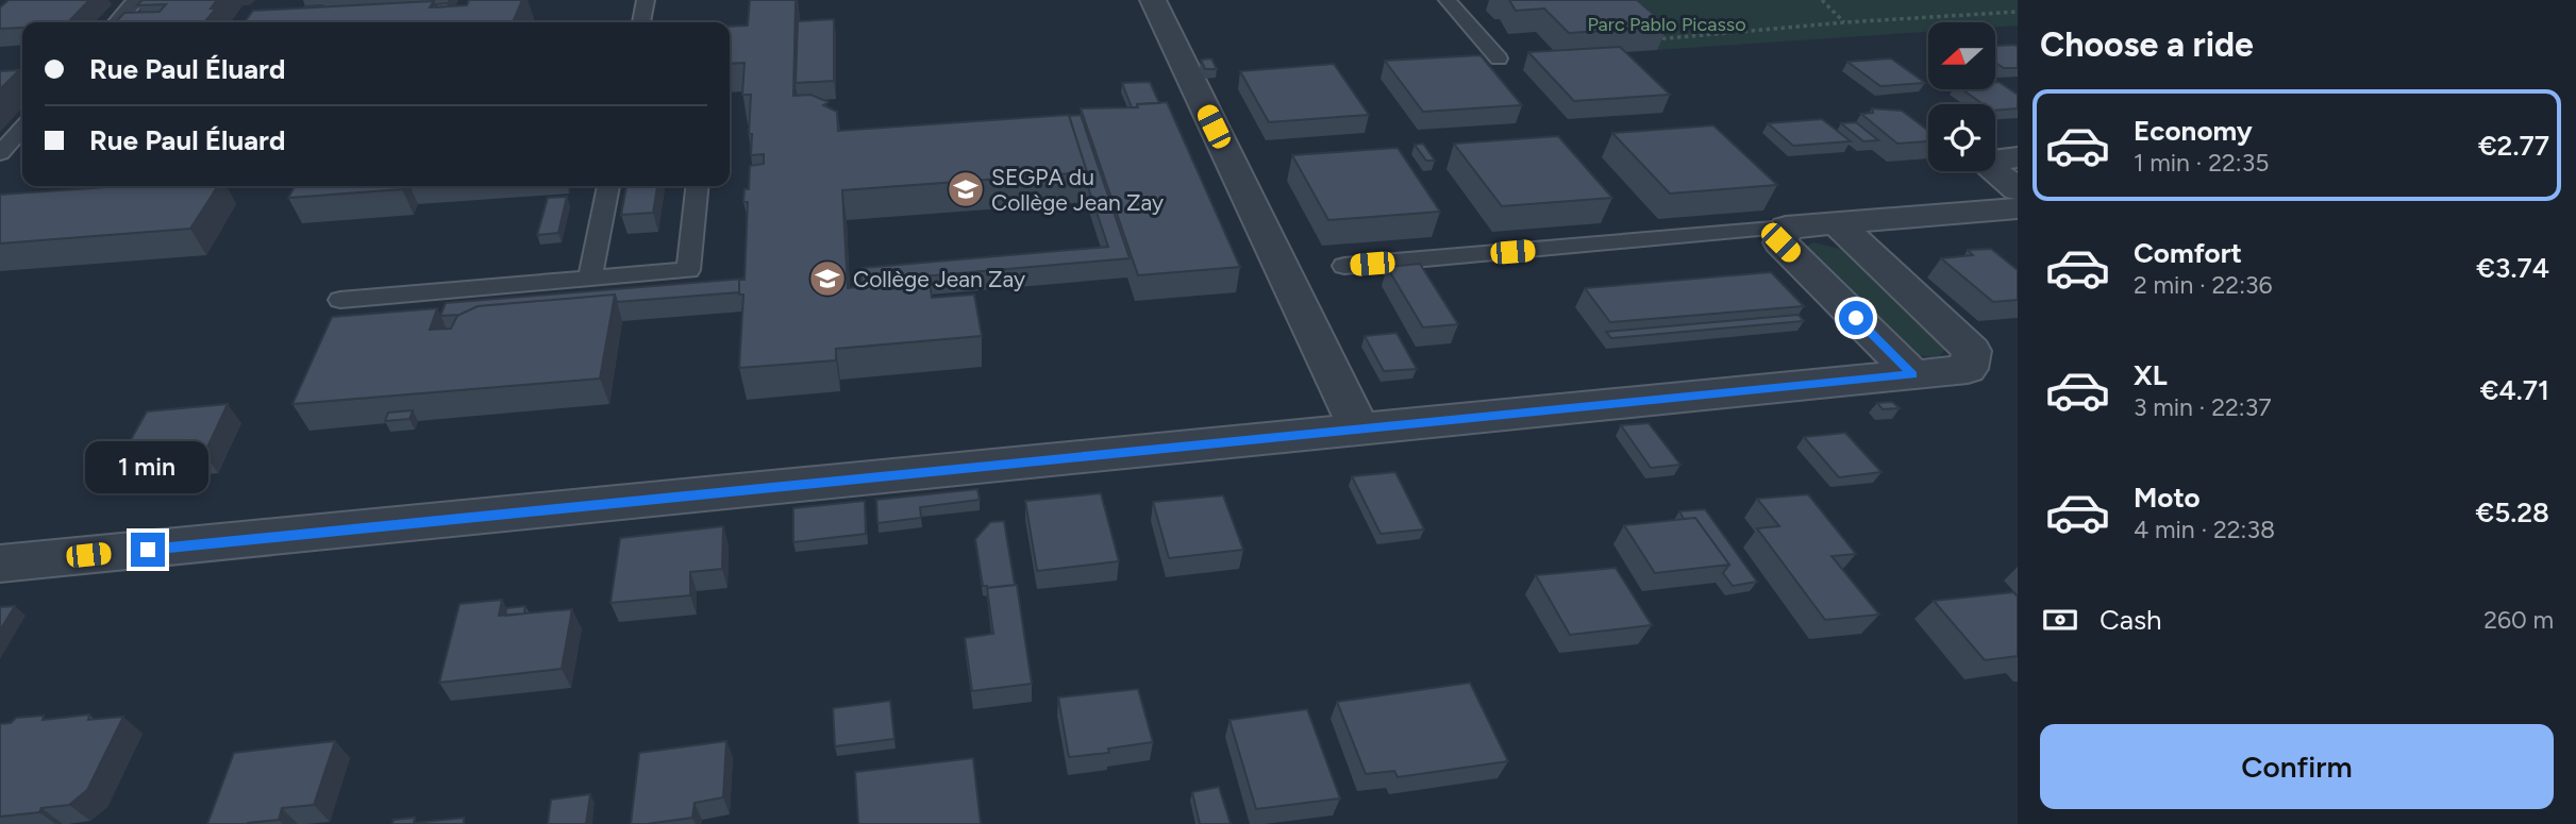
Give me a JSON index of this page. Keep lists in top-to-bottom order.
{
  "parks": ["Parc Pablo Picasso"],
  "places": {
    "school or university": ["SEGPA du Collège Jean Zay", "Collège Jean Zay"]
  },
  "north": "left",
  "page": {
    "heading": "Choose a ride",
    "banner": ["Rue Paul Éluard", "Rue Paul Éluard"],
    "list": [
      {
        "name": "Economy",
        "note": "1 min · 22:35",
        "value": "€2.77"
      },
      {
        "name": "Comfort",
        "note": "2 min · 22:36",
        "value": "€3.74"
      },
      {
        "name": "XL",
        "note": "3 min · 22:37",
        "value": "€4.71"
      },
      {
        "name": "Moto",
        "note": "4 min · 22:38",
        "value": "€5.28"
      }
    ],
    "bubble": "1 min",
    "pay": ["Cash", "260 m"],
    "buttons": "Confirm"
  }
}
